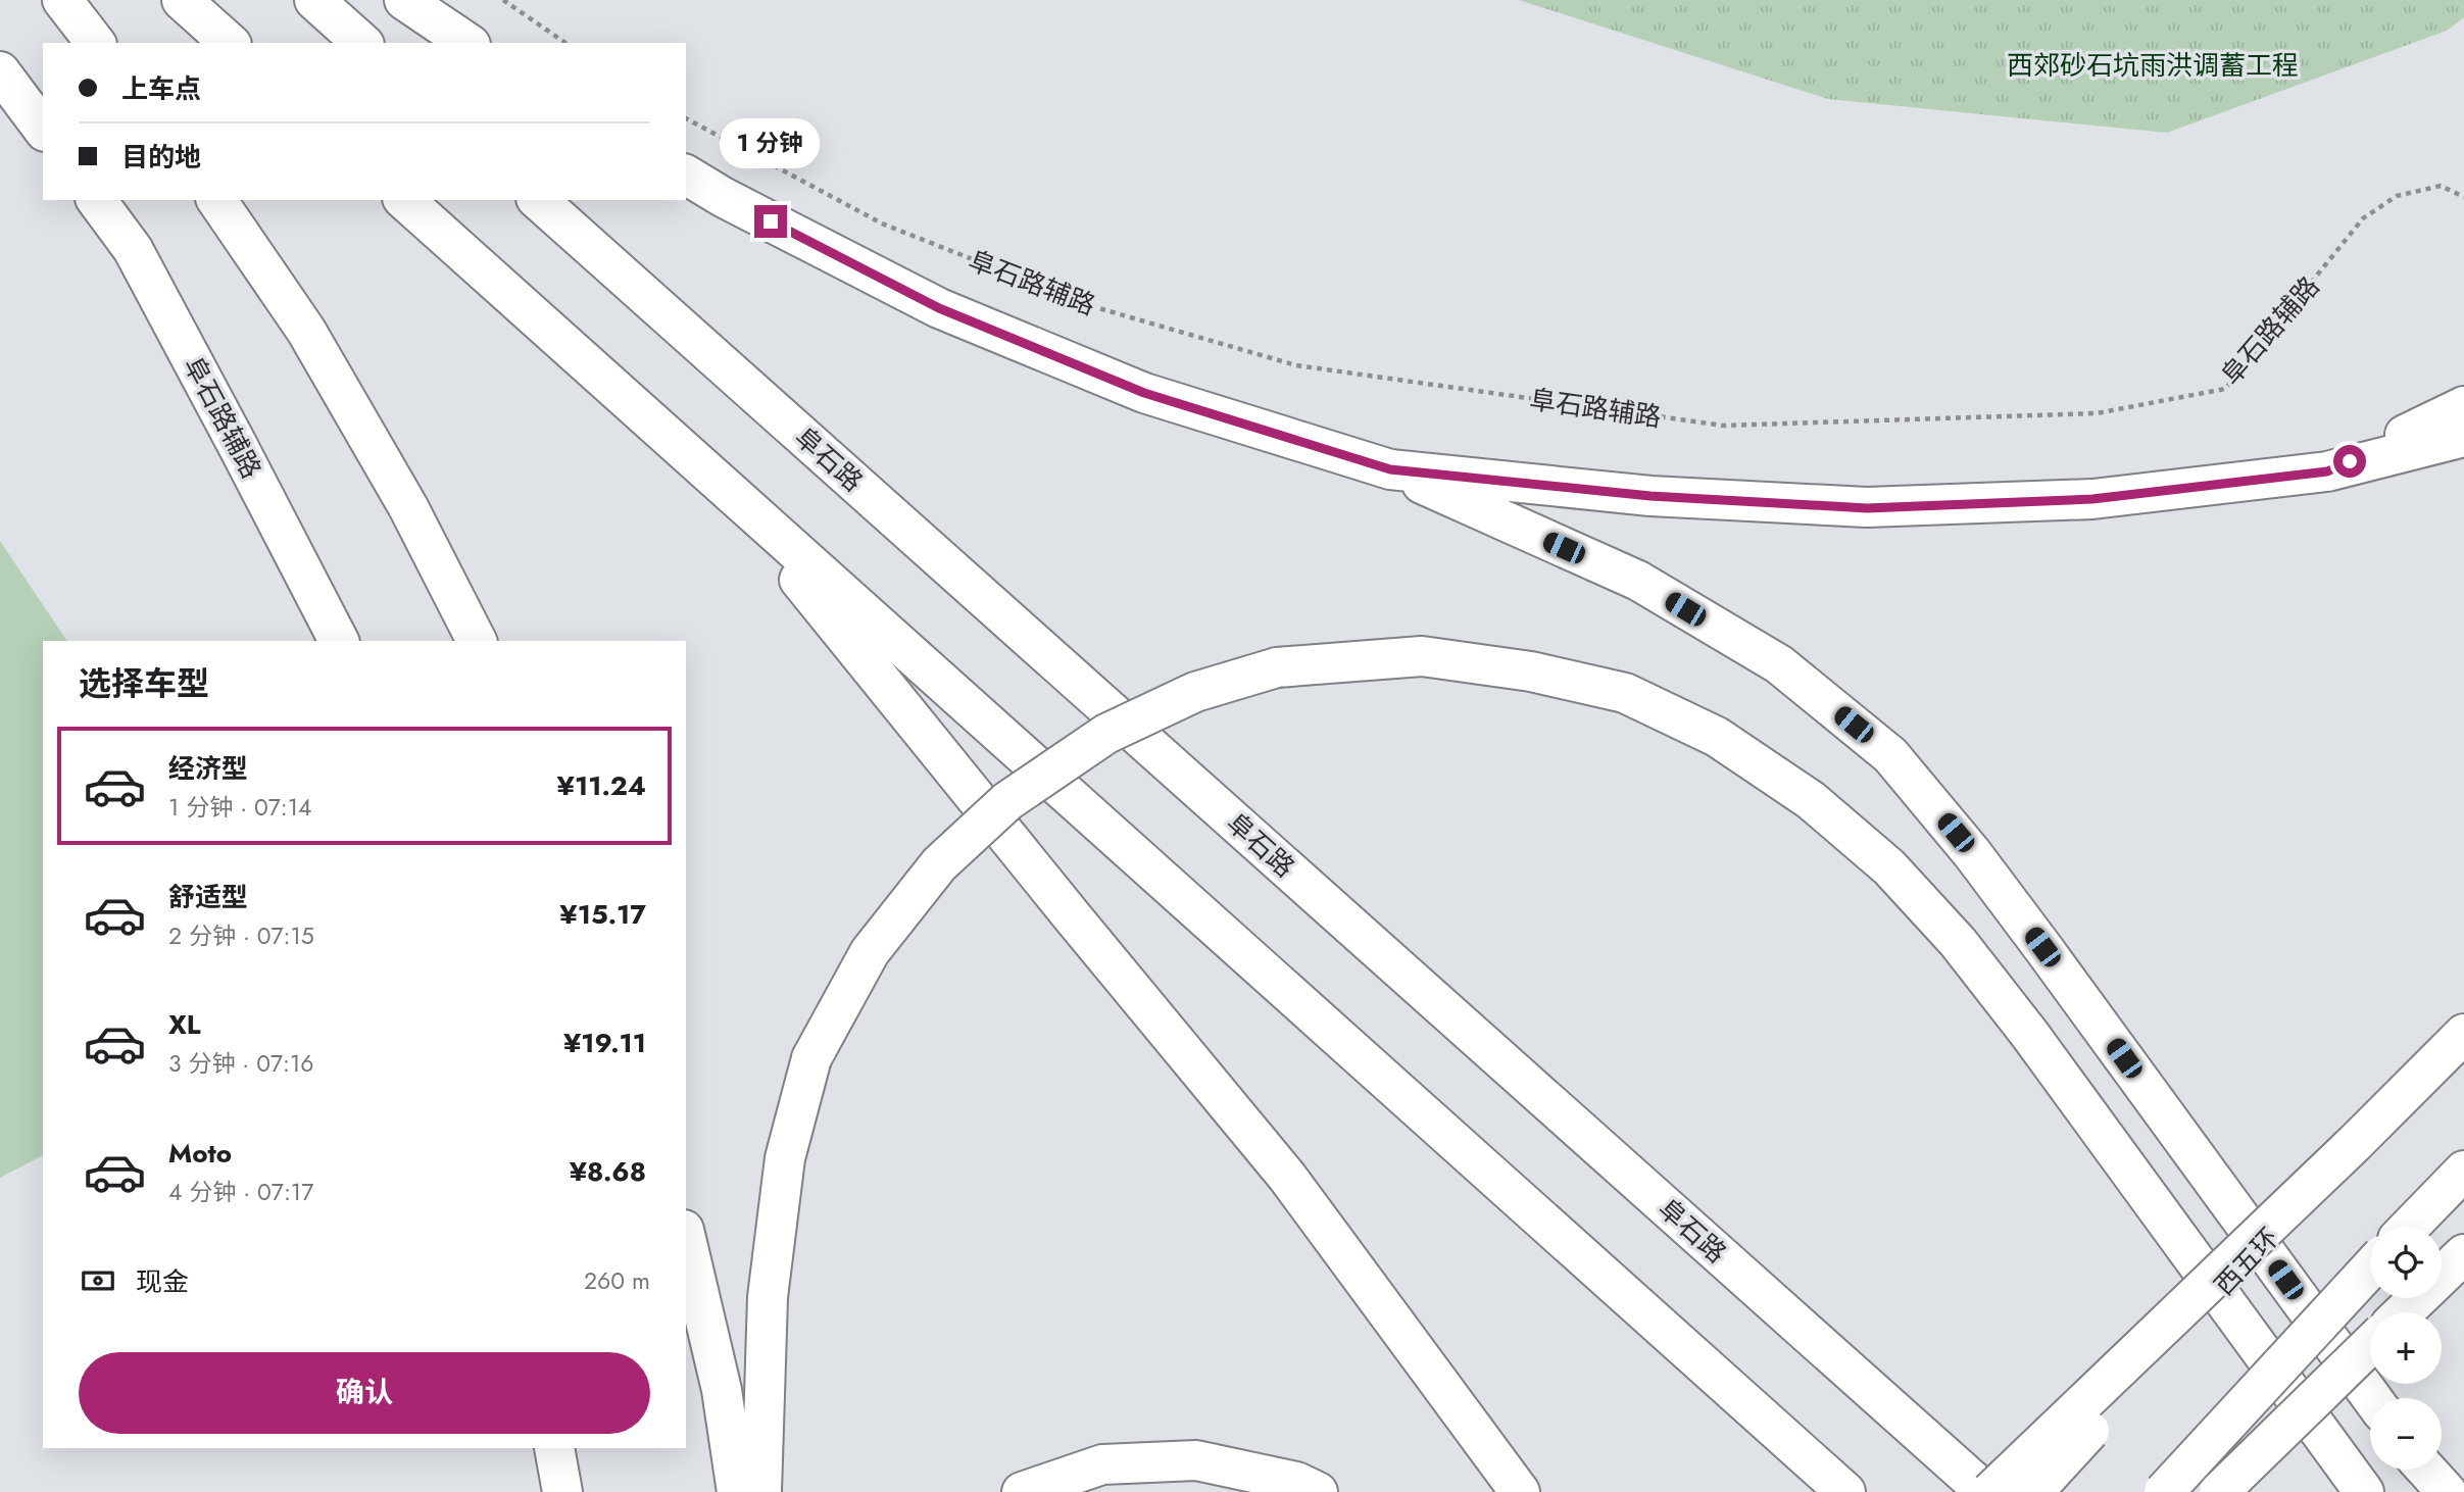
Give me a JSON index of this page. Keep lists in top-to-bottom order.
{
  "streets": {
    "main road": ["阜石路辅路", "阜石路", "西五环"]
  },
  "parks": ["西郊砂石坑雨洪调蓄工程"],
  "page": {
    "banner": ["上车点", "目的地"],
    "bubble": "1 分钟",
    "heading": "选择车型",
    "list": [
      {
        "name": "经济型",
        "note": "1 分钟 · 07:14",
        "value": "¥11.24"
      },
      {
        "name": "舒适型",
        "note": "2 分钟 · 07:15",
        "value": "¥15.17"
      },
      {
        "name": "XL",
        "note": "3 分钟 · 07:16",
        "value": "¥19.11"
      },
      {
        "name": "Moto",
        "note": "4 分钟 · 07:17",
        "value": "¥8.68"
      }
    ],
    "map_buttons": ["+", "−"],
    "pay": ["现金", "260 m"],
    "buttons": "确认"
  }
}
